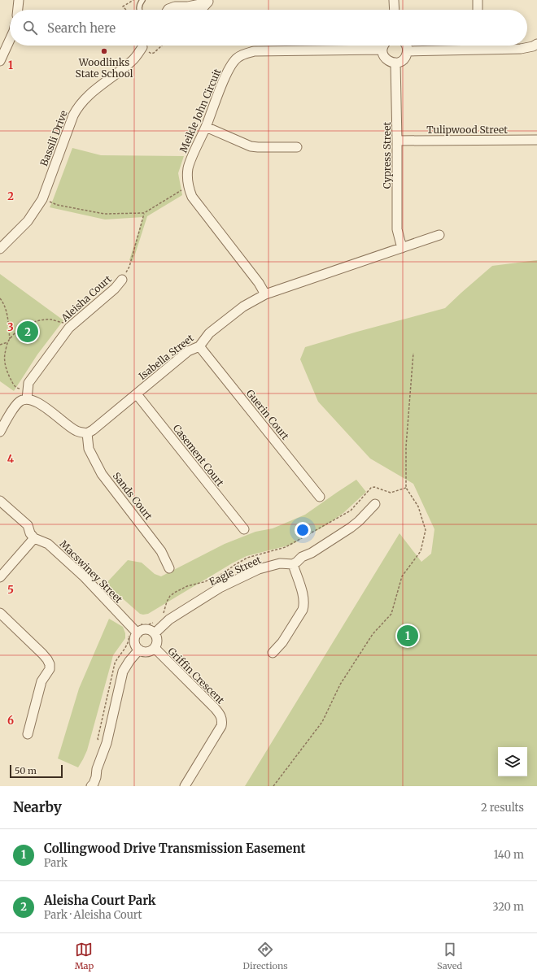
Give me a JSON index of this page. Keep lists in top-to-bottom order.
{
  "streets": {
    "street": [
      "Meikle John Circuit",
      "Tulipwood Street",
      "Bassili Drive",
      "Cypress Street",
      "Aleisha Court",
      "Isabella Street",
      "Guerin Court",
      "Casement Court",
      "Sands Court",
      "Eagle Street",
      "Macswiney Street",
      "Griffin Crescent"
    ]
  },
  "crossings": [
    ["Meikle John Circuit", "Isabella Street"],
    ["Tulipwood Street", "Cypress Street"],
    ["Cypress Street", "Isabella Street"],
    ["Isabella Street", "Guerin Court"],
    ["Isabella Street", "Casement Court"],
    ["Isabella Street", "Sands Court"],
    ["Eagle Street", "Macswiney Street"],
    ["Eagle Street", "Griffin Crescent"],
    ["Macswiney Street", "Griffin Crescent"]
  ],
  "places": ["Woodlinks State School"],
  "scale_bar": "50 m",
  "page": {
    "search": "Search here",
    "pins": ["2", "1"],
    "scale": "50 m",
    "heading": ["Nearby", "2 results"],
    "list": [
      {
        "mark": "1",
        "name": "Collingwood Drive Transmission Easement",
        "note": "Park",
        "value": "140 m"
      },
      {
        "mark": "2",
        "name": "Aleisha Court Park",
        "note": "Park · Aleisha Court",
        "value": "320 m"
      }
    ],
    "nav": ["Map", "Directions", "Saved"]
  },
  "grid": {
    "rows": [
      "1",
      "2",
      "3",
      "4",
      "5",
      "6"
    ]
  }
}
